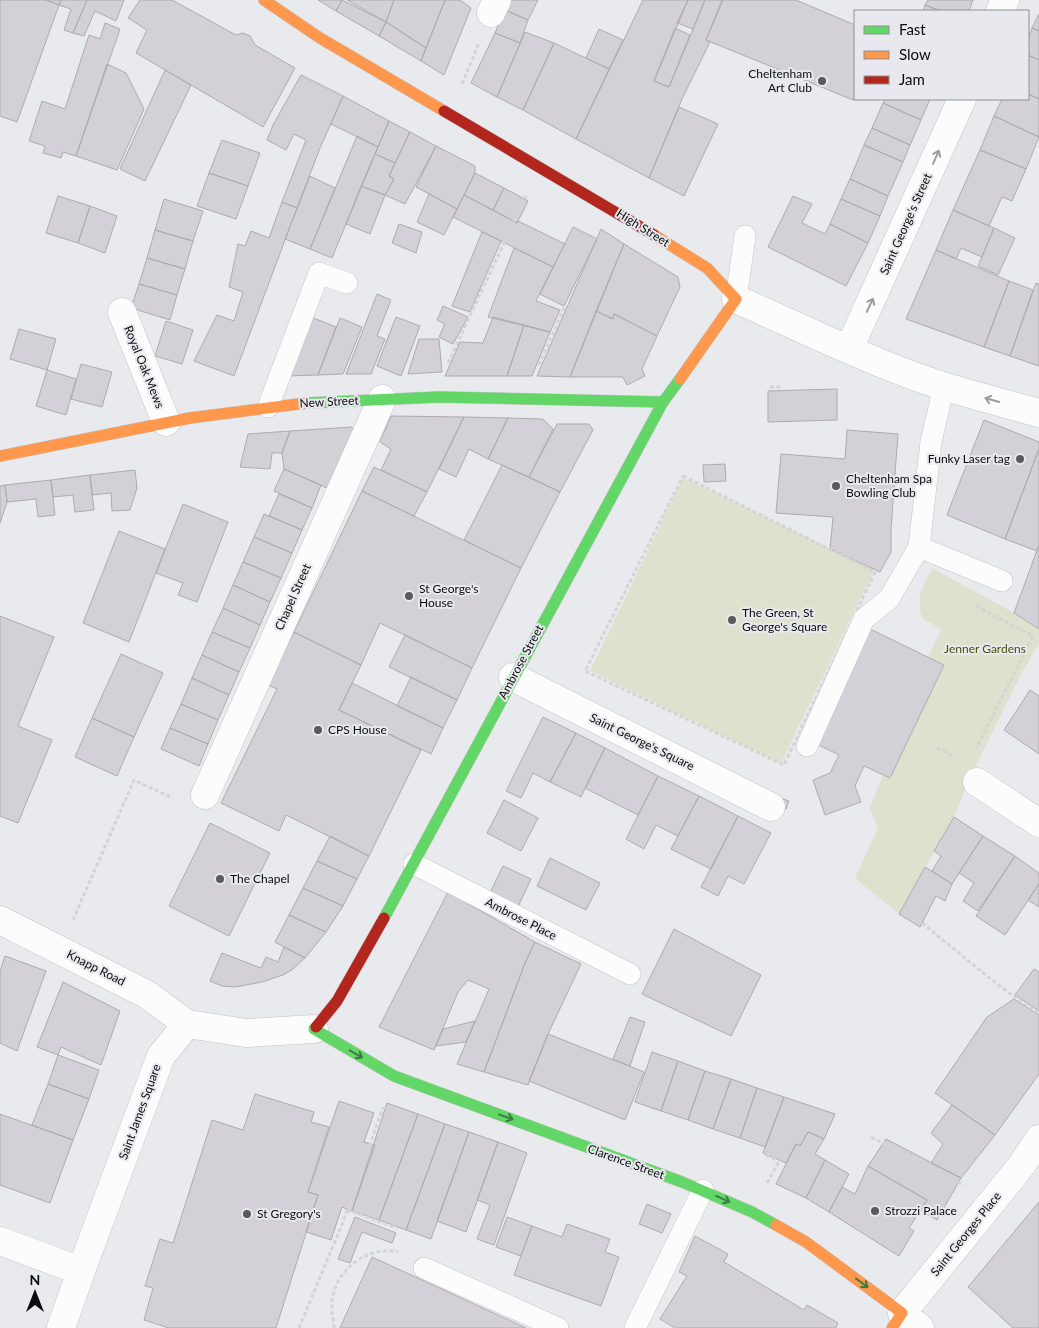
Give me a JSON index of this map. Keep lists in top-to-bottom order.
{
  "streets": {
    "street": [
      "Saint George's Street",
      "High Street",
      "Royal Oak Mews",
      "New Street",
      "Chapel Street",
      "Ambrose Street",
      "Saint George's Square",
      "Knapp Road",
      "Saint James Square",
      "Clarence Street",
      "Saint Georges Place"
    ],
    "lane": ["Ambrose Place"]
  },
  "crossings": [
    ["Saint George's Street", "High Street"],
    ["High Street", "Ambrose Street"],
    ["Royal Oak Mews", "New Street"],
    ["New Street", "Chapel Street"],
    ["New Street", "Ambrose Street"],
    ["Ambrose Street", "Saint George's Square"],
    ["Ambrose Street", "Ambrose Place"],
    ["Ambrose Street", "Clarence Street"],
    ["Knapp Road", "Saint James Square"],
    ["Clarence Street", "Saint Georges Place"]
  ],
  "one_way": ["Saint George's Street", "Clarence Street"],
  "parks": ["Jenner Gardens"],
  "places": [
    "Cheltenham Art Club",
    "Funky Laser tag",
    "Cheltenham Spa Bowling Club",
    "St George's House",
    "The Green, St George's Square",
    "CPS House",
    "The Chapel",
    "Strozzi Palace",
    "St Gregory's"
  ],
  "legend": ["Fast", "Slow", "Jam"],
  "north": "top"
}
